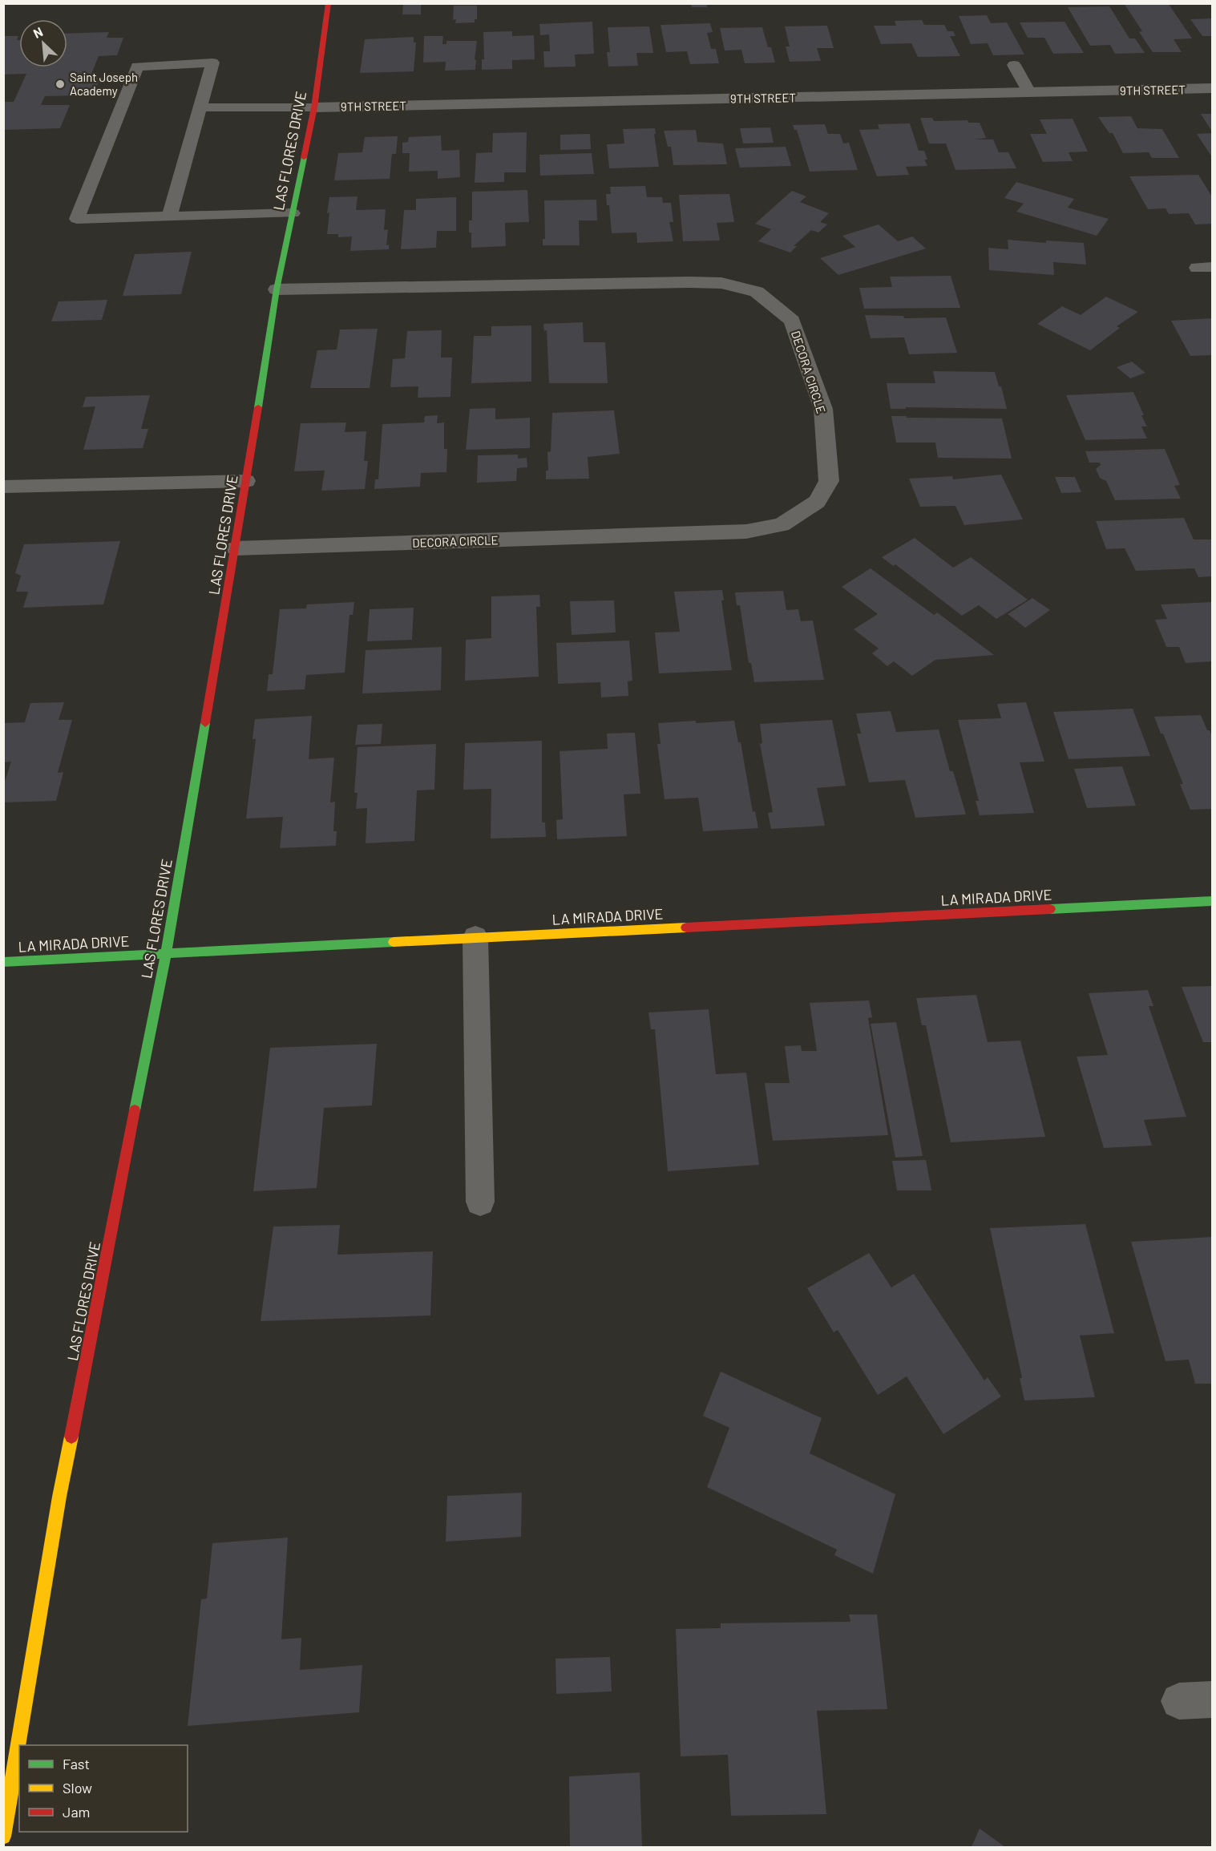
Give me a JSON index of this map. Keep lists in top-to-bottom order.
{
  "streets": {
    "street": [
      "9TH STREET",
      "LAS FLORES DRIVE",
      "DECORA CIRCLE",
      "LA MIRADA DRIVE"
    ]
  },
  "crossings": [
    ["9TH STREET", "LAS FLORES DRIVE"],
    ["LAS FLORES DRIVE", "DECORA CIRCLE"],
    ["LAS FLORES DRIVE", "LA MIRADA DRIVE"]
  ],
  "places": ["Saint Joseph Academy"],
  "legend": ["Fast", "Slow", "Jam"],
  "north": "top left"
}
